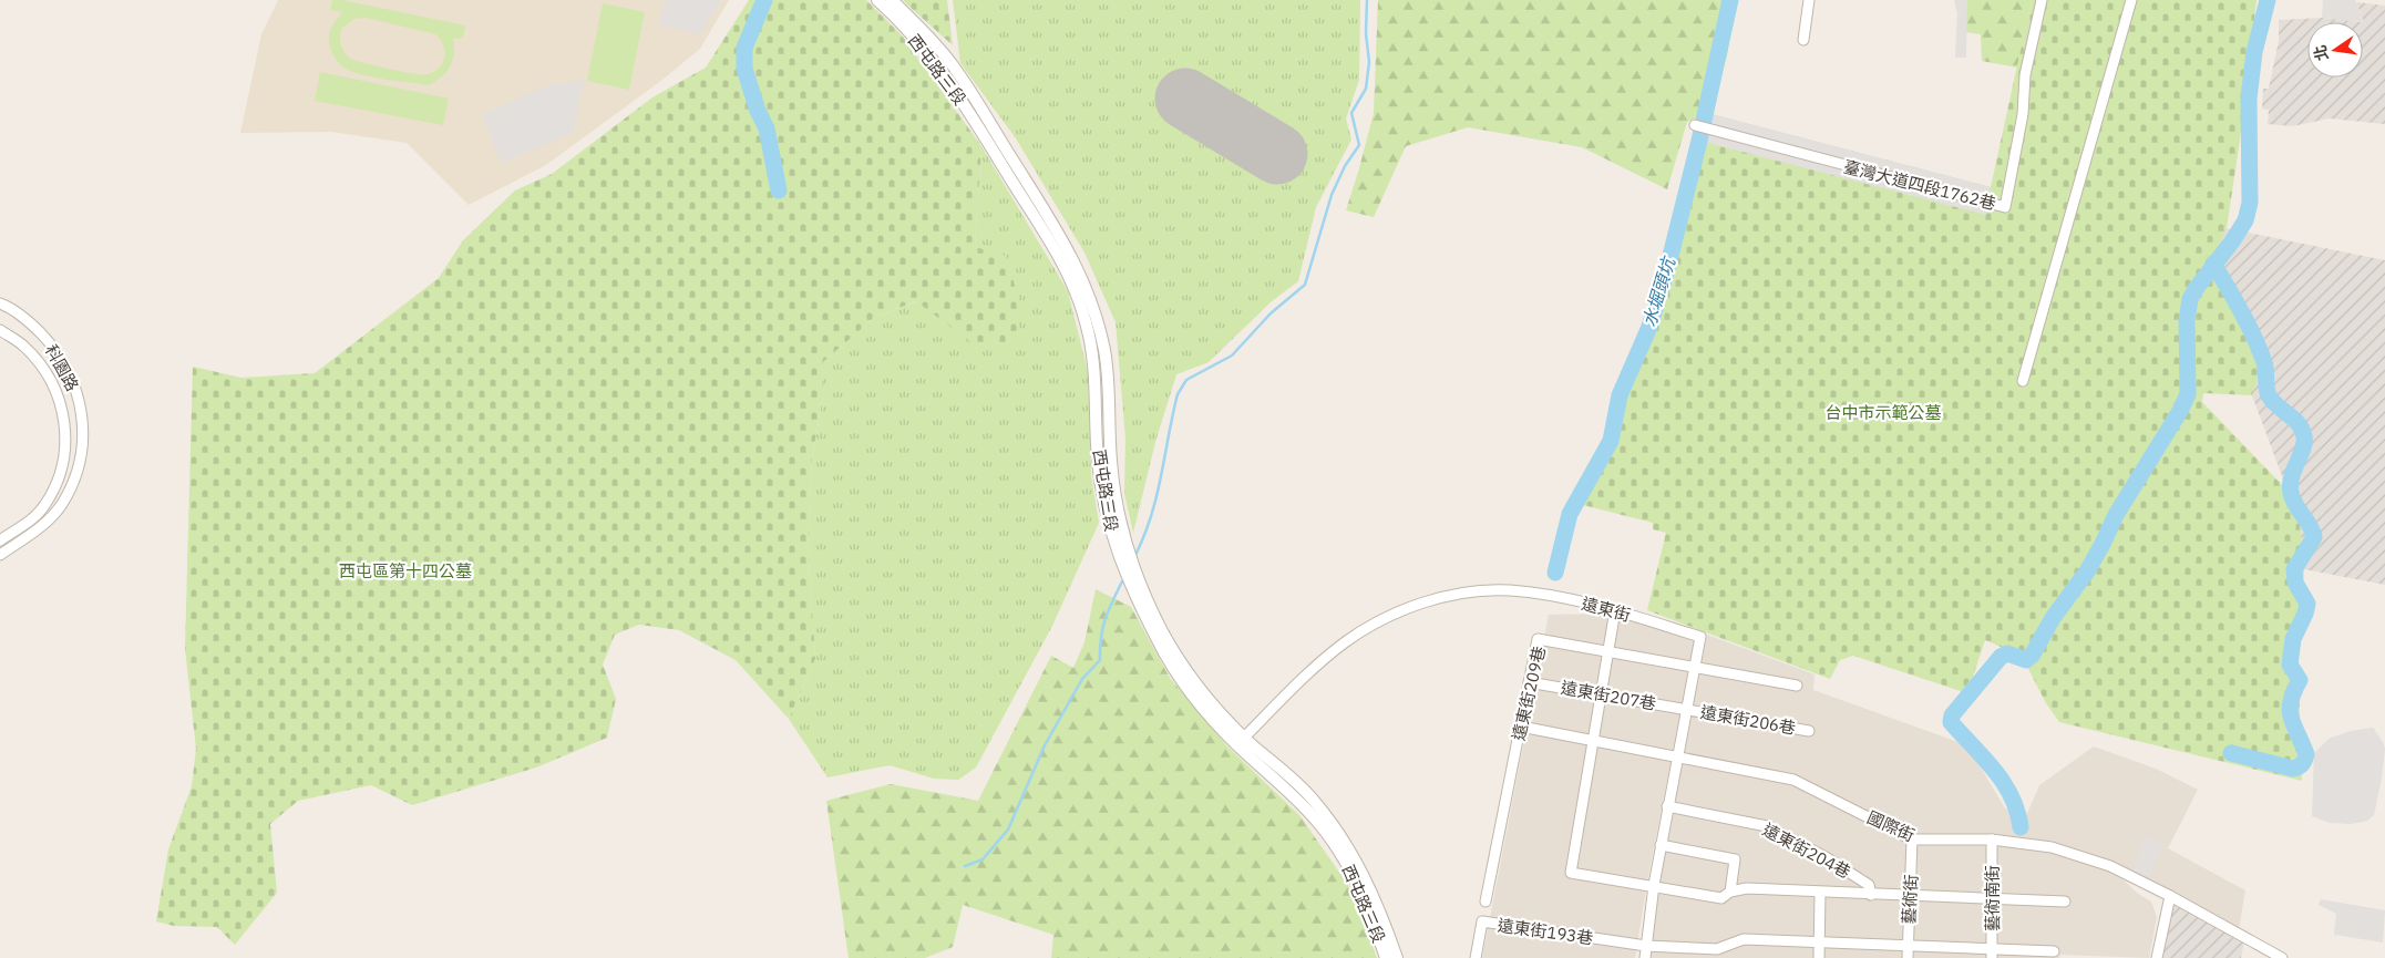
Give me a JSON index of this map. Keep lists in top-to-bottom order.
{
  "streets": {
    "street": [
      "西屯路三段",
      "臺灣大道四段1762巷",
      "科園路",
      "遠東街",
      "遠東街209巷",
      "遠東街207巷",
      "遠東街206巷",
      "國際街",
      "遠東街204巷",
      "藝術南街",
      "藝術街",
      "遠東街193巷"
    ]
  },
  "crossings": [
    ["西屯路三段", "遠東街"],
    ["遠東街", "遠東街209巷"],
    ["遠東街", "遠東街207巷"],
    ["遠東街", "遠東街206巷"],
    ["遠東街", "國際街"],
    ["遠東街", "遠東街204巷"],
    ["遠東街", "遠東街193巷"],
    ["遠東街209巷", "遠東街207巷"],
    ["遠東街209巷", "國際街"],
    ["遠東街207巷", "遠東街206巷"],
    ["國際街", "藝術南街"],
    ["國際街", "藝術街"]
  ],
  "water": ["水堀頭坑"],
  "parks": ["台中市示範公墓", "西屯區第十四公墓"],
  "north": "left"
}
